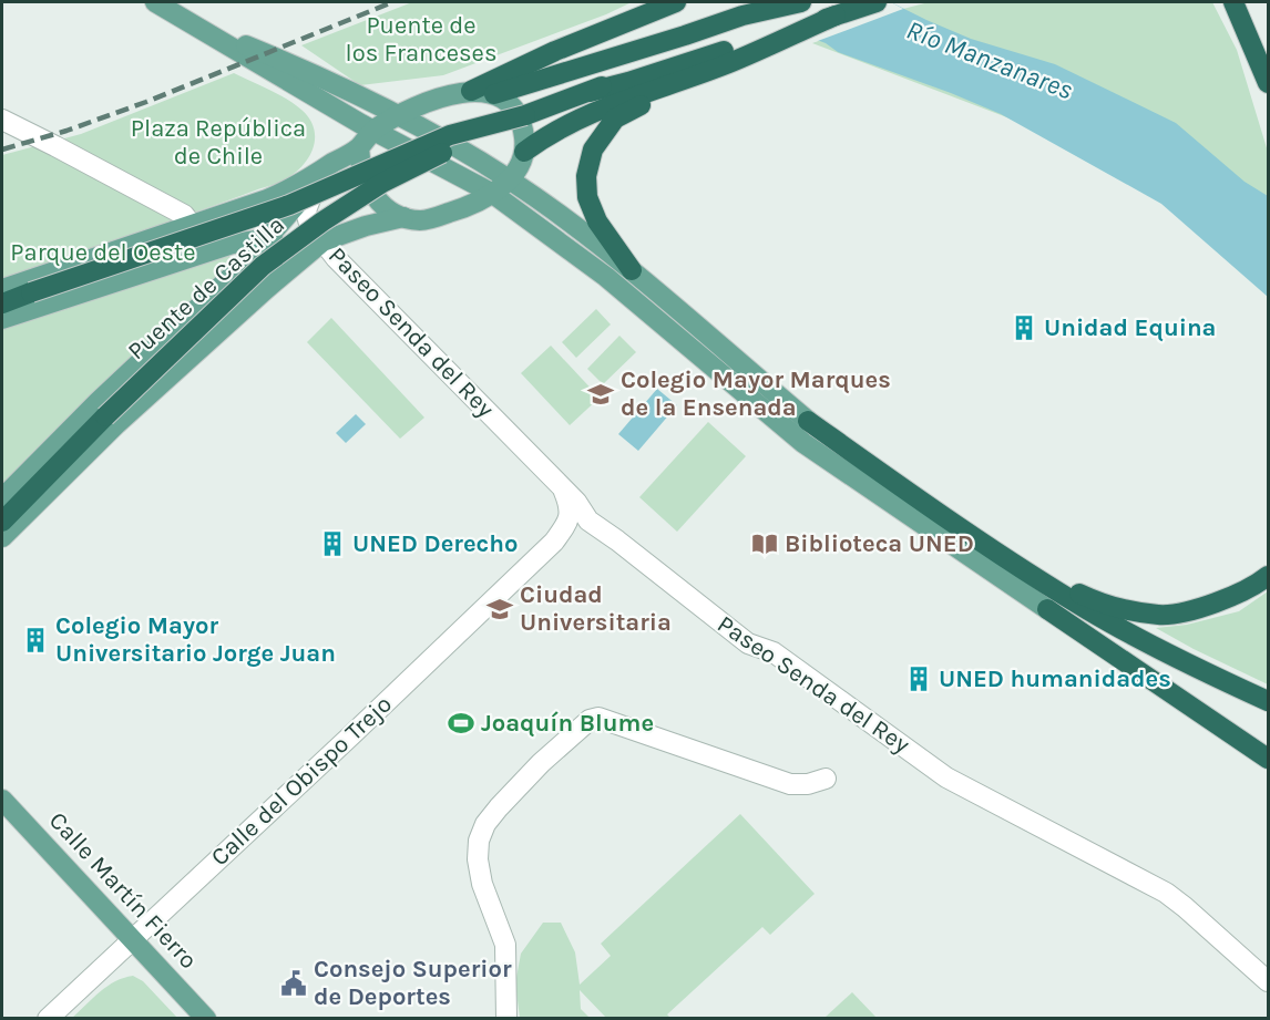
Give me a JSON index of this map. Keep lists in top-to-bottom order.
{
  "streets": {
    "highway": ["Puente de Castilla"],
    "main road": ["Calle Martín Fierro"],
    "street": ["Paseo Senda del Rey", "Calle del Obispo Trejo"]
  },
  "crossings": [
    ["Paseo Senda del Rey", "Calle del Obispo Trejo"],
    ["Calle del Obispo Trejo", "Calle Martín Fierro"]
  ],
  "water": ["Río Manzanares"],
  "parks": ["Puente de los Franceses", "Plaza República de Chile", "Parque del Oeste"],
  "places": {
    "building": [
      "Unidad Equina",
      "UNED Derecho",
      "Colegio Mayor Universitario Jorge Juan",
      "UNED humanidades"
    ],
    "school or university": ["Colegio Mayor Marques de la Ensenada", "Ciudad Universitaria"],
    "library": ["Biblioteca UNED"],
    "sports": ["Joaquín Blume"],
    "public building": ["Consejo Superior de Deportes"]
  }
}
